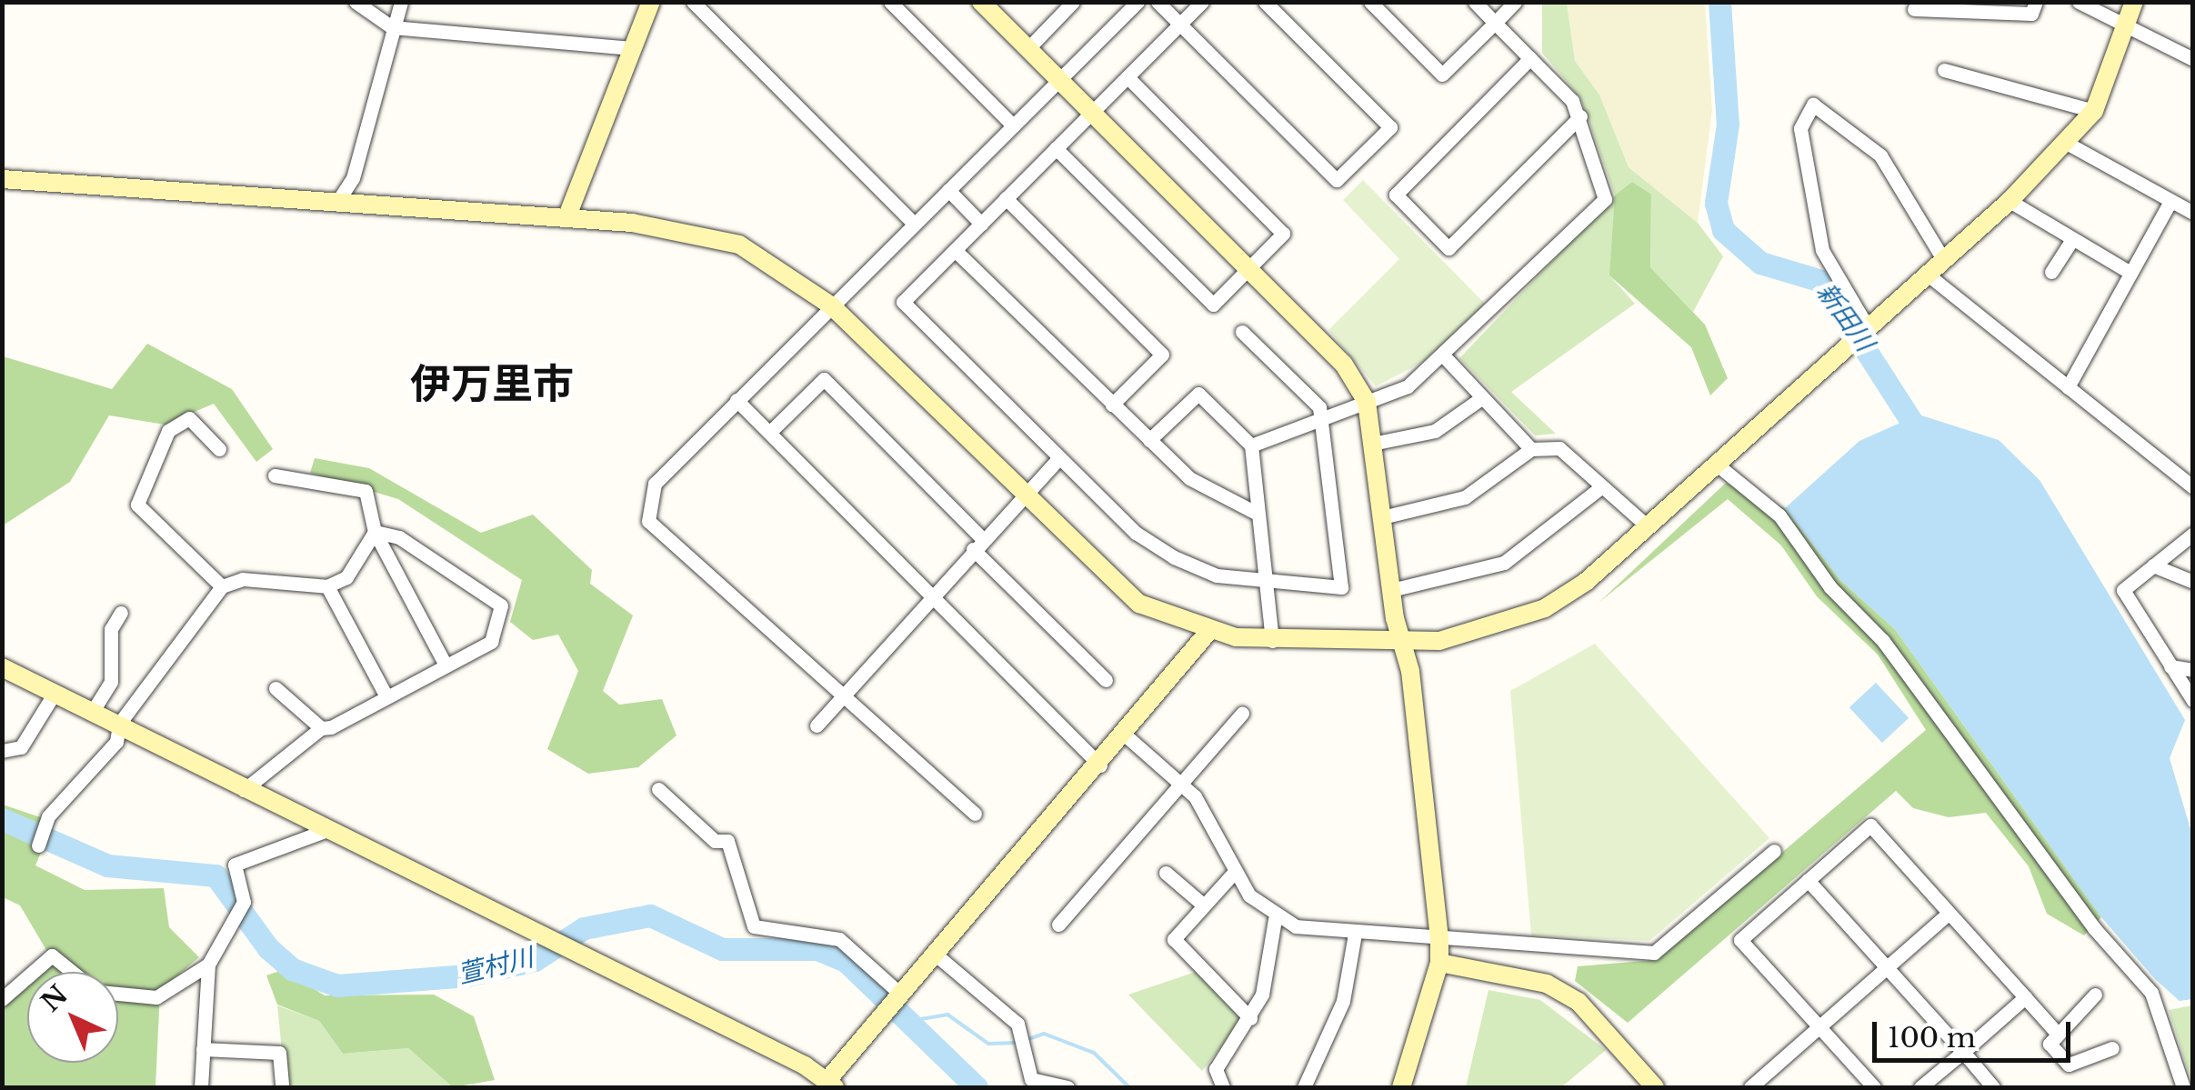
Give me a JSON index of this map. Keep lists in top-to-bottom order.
{
  "districts": ["伊万里市"],
  "water": ["新田川", "萱村川"],
  "scale_bar": "100 m",
  "north": "top left"
}
